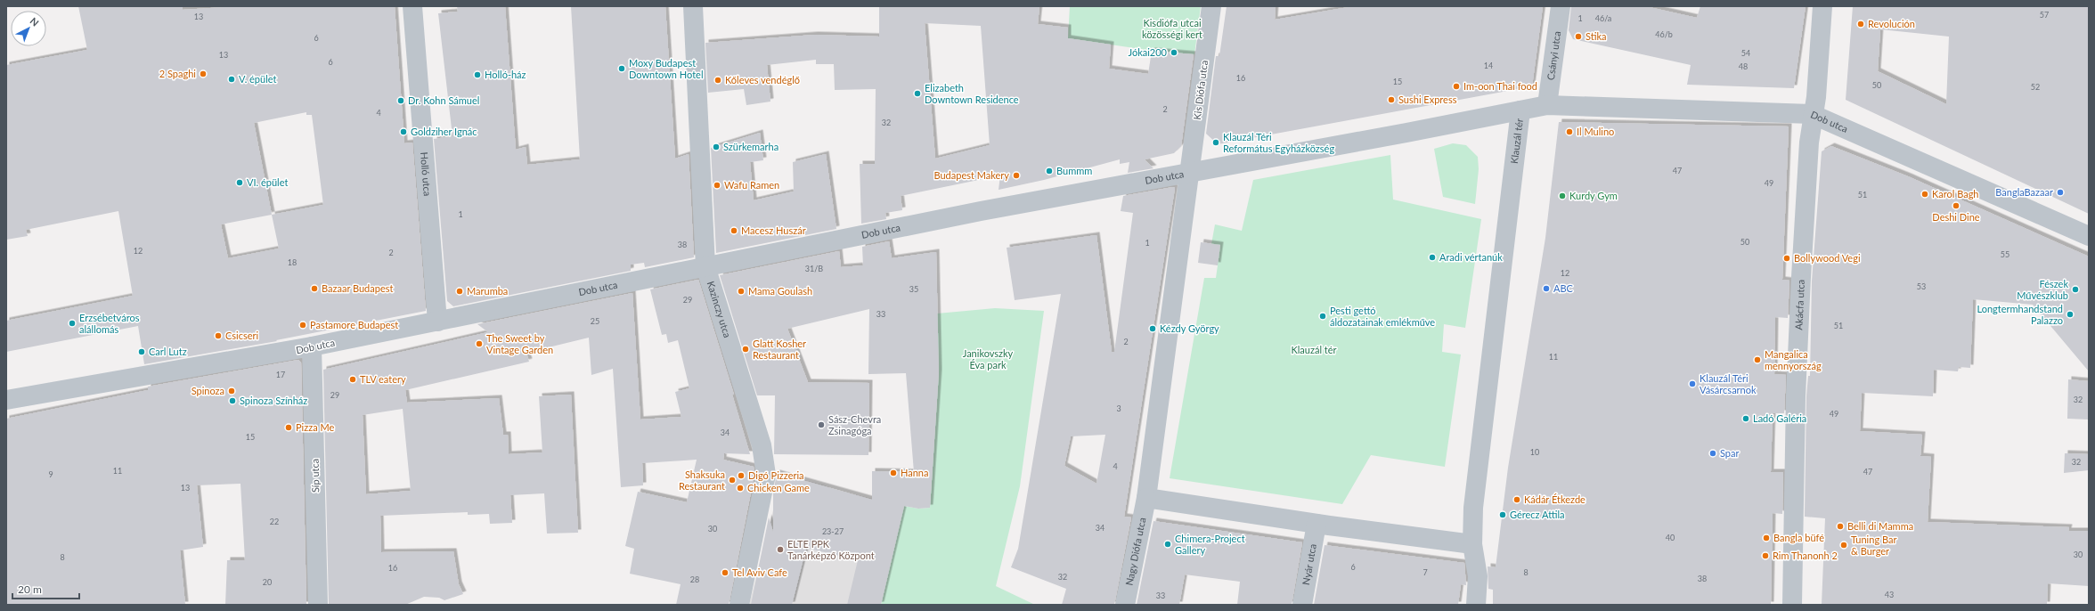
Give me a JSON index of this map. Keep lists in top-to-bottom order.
{
  "streets": {
    "street": [
      "Csányi utca",
      "Kis Diófa utca",
      "Dob utca",
      "Klauzál tér",
      "Holló utca",
      "Akácfa utca",
      "Kazinczy utca",
      "Síp utca",
      "Nagy Diófa utca",
      "Nyár utca"
    ]
  },
  "crossings": [
    ["Csányi utca", "Dob utca"],
    ["Csányi utca", "Klauzál tér"],
    ["Kis Diófa utca", "Dob utca"],
    ["Kis Diófa utca", "Klauzál tér"],
    ["Dob utca", "Klauzál tér"],
    ["Dob utca", "Holló utca"],
    ["Dob utca", "Akácfa utca"],
    ["Dob utca", "Kazinczy utca"],
    ["Dob utca", "Síp utca"]
  ],
  "parks": ["Kisdiófa utcai közösségi kert", "Klauzál tér", "Janikovszky Éva park"],
  "places": [
    "Revolución",
    "Stika",
    "Jókai200",
    "Moxy Budapest Downtown Hotel",
    "2 Spaghi",
    "Holló-ház",
    "V. épület",
    "Kőleves vendéglő",
    "Im-oon Thai food",
    "Elizabeth Downtown Residence",
    "Sushi Express",
    "Dr. Kohn Sámuel",
    "Goldziher Ignác",
    "Il Mulino",
    "Klauzál Téri Református Egyházközség",
    "Szürkemarha",
    "Bummm",
    "Budapest Makery",
    "VI. épület",
    "Wafu Ramen",
    "BanglaBazaar",
    "Karol Bagh",
    "Kurdy Gym",
    "Deshi Dine",
    "Macesz Huszár",
    "Aradi vértanúk",
    "Bollywood Vegi",
    "Bazaar Budapest",
    "ABC",
    "Fészek Művészklub",
    "Marumba",
    "Mama Goulash",
    "Longtermhandstand Palazzo",
    "Pesti gettó áldozatainak emlékműve",
    "Erzsébetváros alállomás",
    "Pastamore Budapest",
    "Kézdy György",
    "Csicseri",
    "The Sweet by Vintage Garden",
    "Glatt Kosher Restaurant",
    "Carl Lutz",
    "Mangalica mennyország",
    "TLV eatery",
    "Klauzál Téri Vásárcsarnok",
    "Spinoza",
    "Spinoza Színház",
    "Ladó Galéria",
    "Sász-Chevra Zsinagóga",
    "Pizza Me",
    "Spar",
    "Hanna",
    "Digó Pizzeria",
    "Shaksuka Restaurant",
    "Chicken Game",
    "Kádár Étkezde",
    "Gérecz Attila",
    "Belli di Mamma",
    "Bangla büfé",
    "Chimera-Project Gallery",
    "Tuning Bar & Burger",
    "ELTE PPK Tanárképző Központ",
    "Rim Thanonh 2",
    "Tel Aviv Cafe"
  ],
  "house_numbers": [
    "57",
    "13",
    "1",
    "46/a",
    "46/b",
    "6",
    "54",
    "13",
    "6",
    "14",
    "48",
    "16",
    "15",
    "50",
    "52",
    "2",
    "4",
    "32",
    "47",
    "49",
    "51",
    "1",
    "50",
    "1",
    "38",
    "12",
    "2",
    "55",
    "18",
    "31/B",
    "12",
    "53",
    "35",
    "29",
    "33",
    "25",
    "51",
    "2",
    "11",
    "17",
    "29",
    "32",
    "3",
    "49",
    "34",
    "15",
    "10",
    "32",
    "4",
    "11",
    "47",
    "9",
    "13",
    "22",
    "34",
    "30",
    "23-27",
    "40",
    "30",
    "8",
    "6",
    "16",
    "7",
    "8",
    "32",
    "38",
    "28",
    "20",
    "43",
    "33"
  ],
  "scale_bar": "20 m",
  "north": "top right"
}
